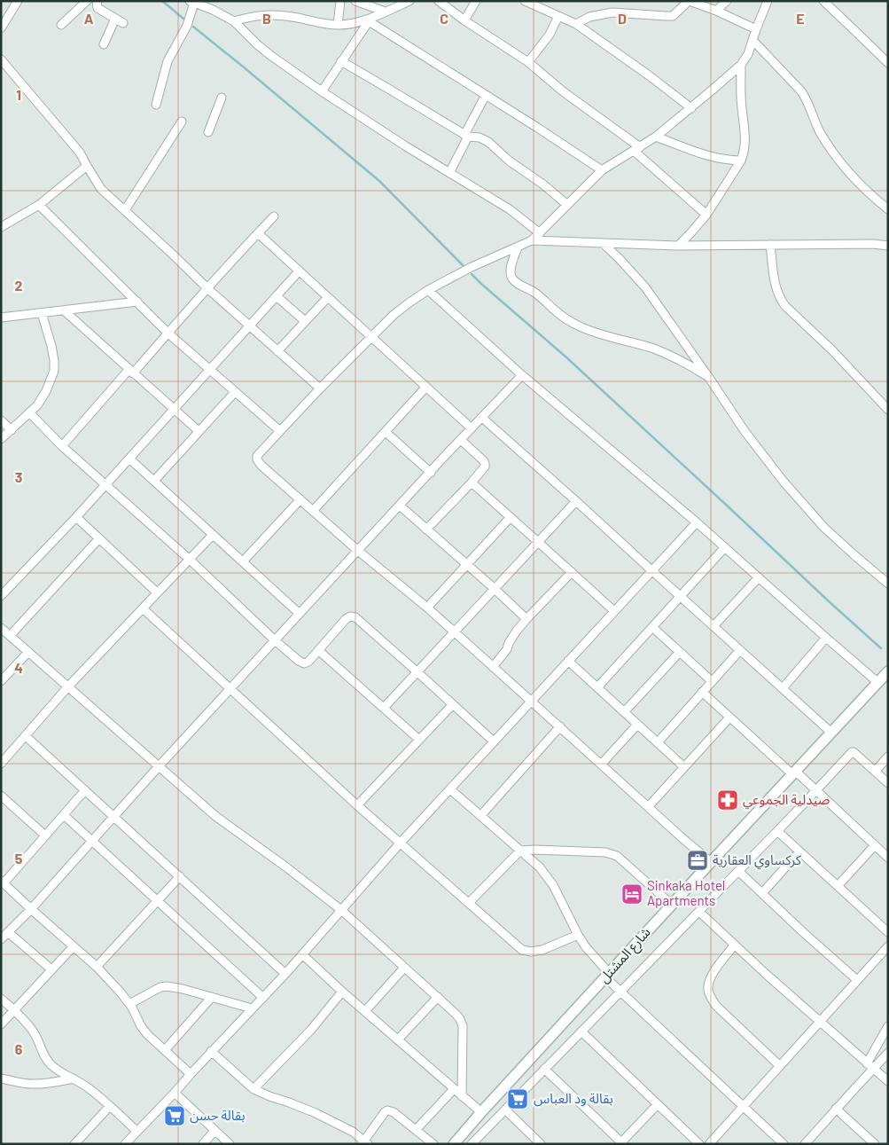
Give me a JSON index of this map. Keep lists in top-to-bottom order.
{
  "streets": {
    "street": ["شارع المشتل"]
  },
  "places": {
    "pharmacy": ["صيدلية الجموعي"],
    "office": ["كركساوي العقارية"],
    "hotel": ["Sinkaka Hotel Apartments"],
    "supermarket": ["بقالة ود العباس", "بقالة حسن"]
  },
  "grid": {
    "columns": [
      "A",
      "B",
      "C",
      "D",
      "E"
    ],
    "rows": [
      "1",
      "2",
      "3",
      "4",
      "5",
      "6"
    ]
  }
}
